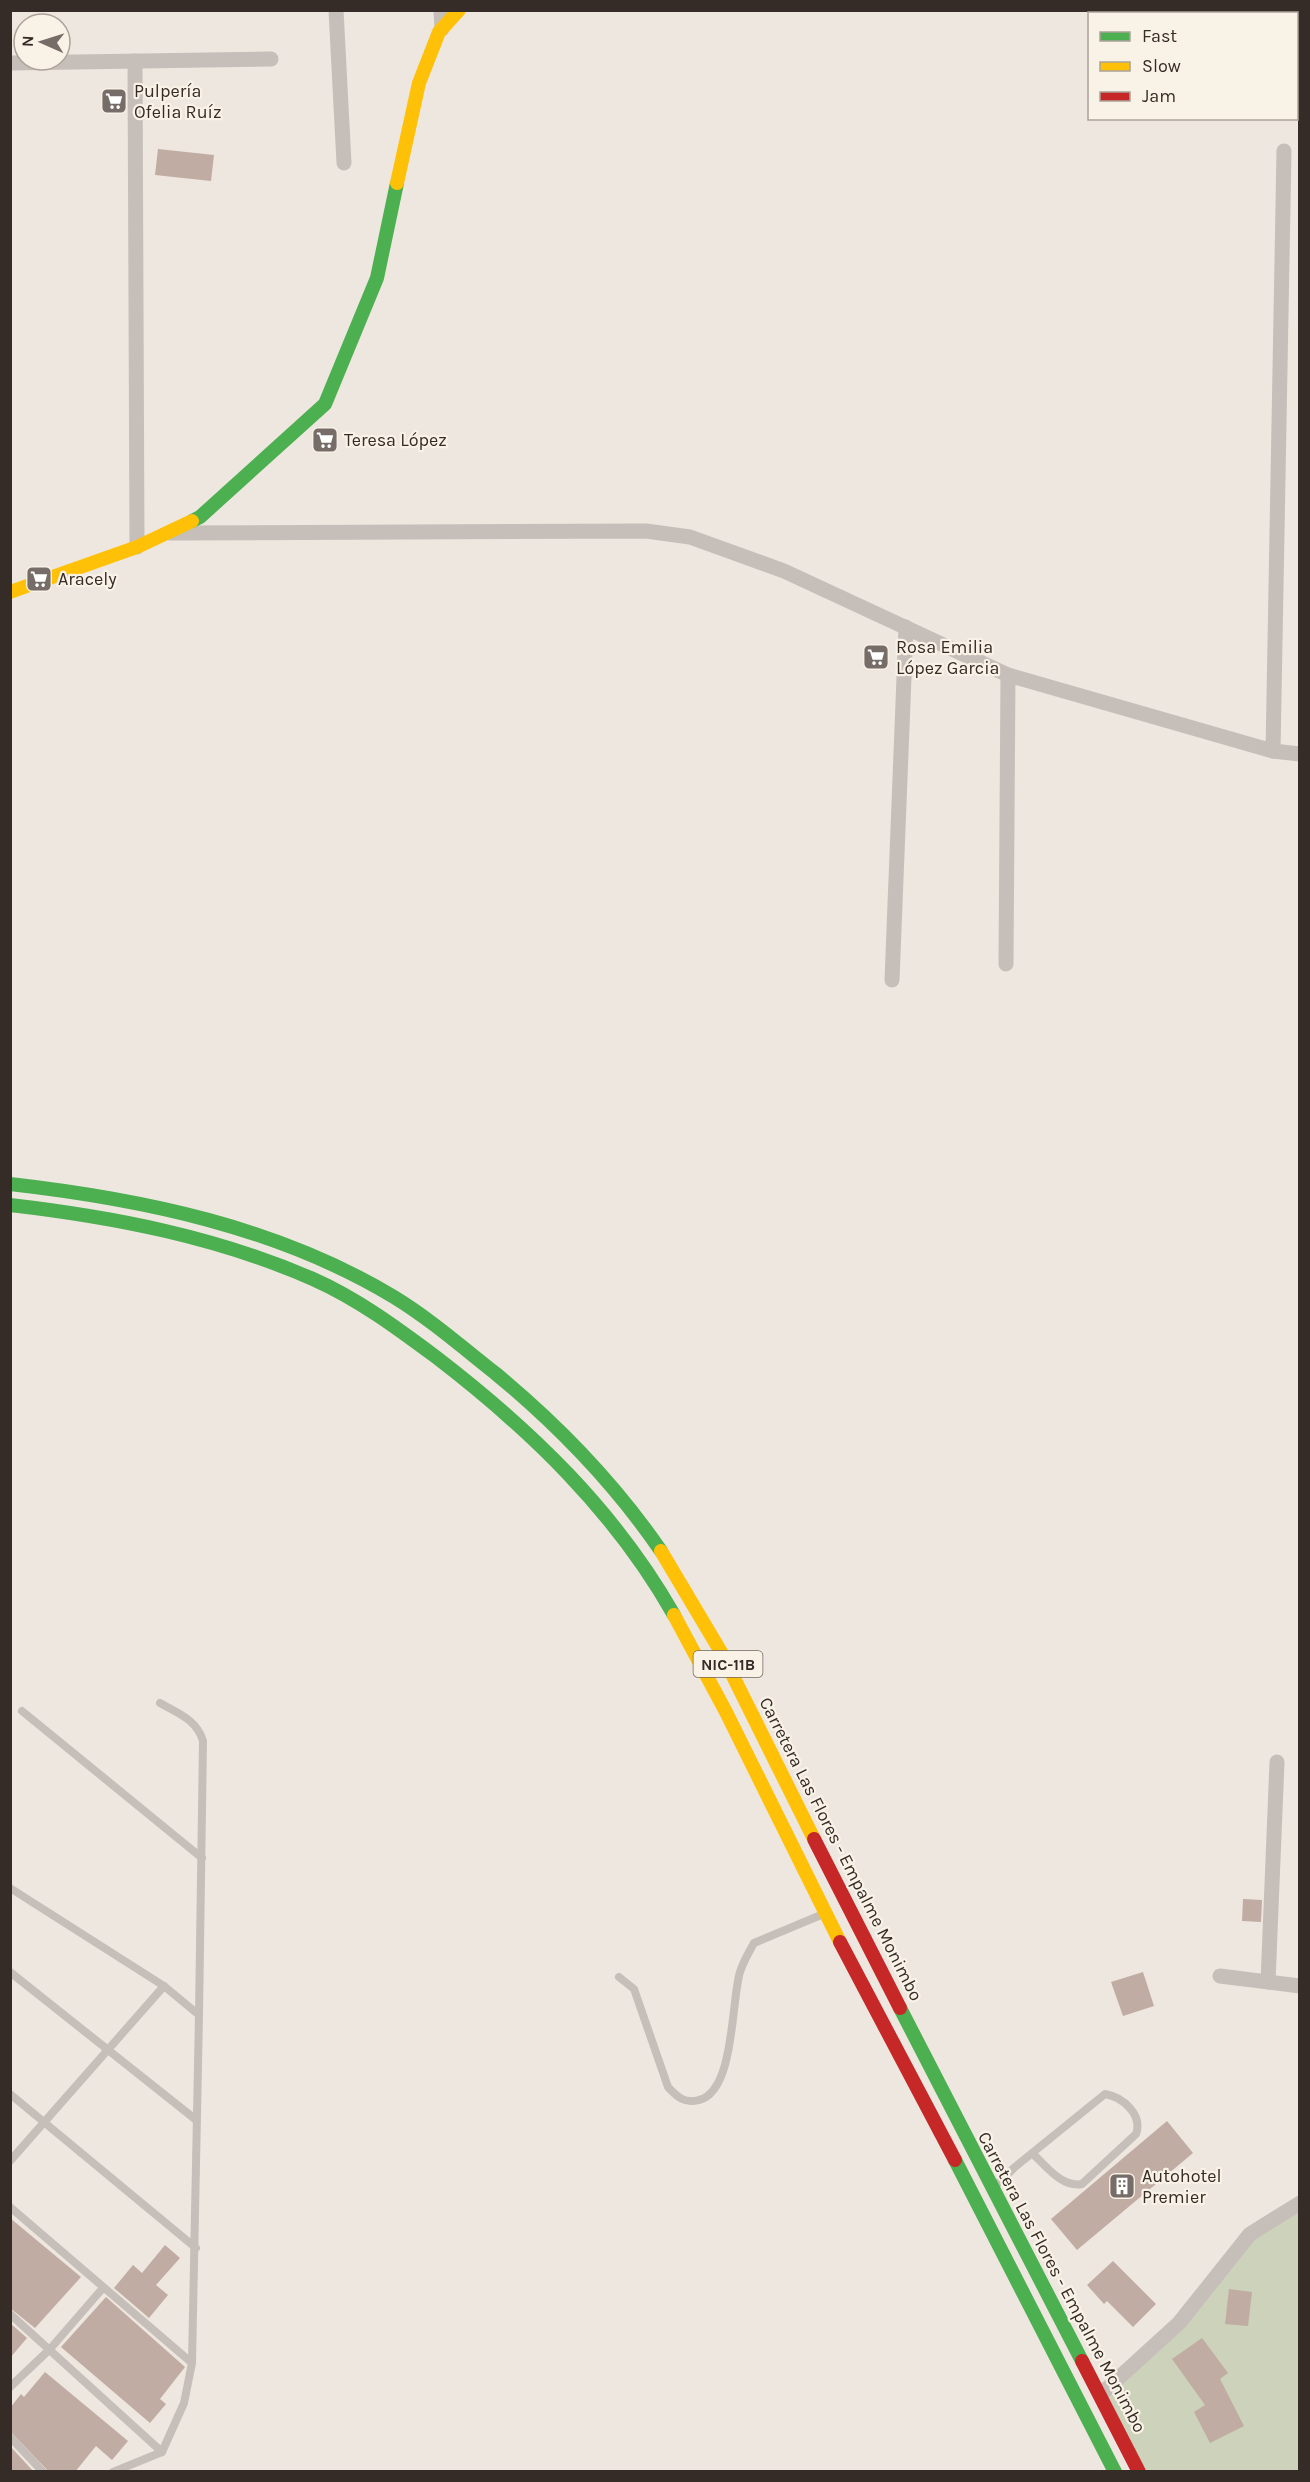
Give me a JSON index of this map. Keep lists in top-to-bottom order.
{
  "streets": {
    "main road": ["NIC-11B", "Carretera Las Flores - Empalme Monimbo"]
  },
  "places": {
    "supermarket": [
      "Pulpería Ofelia Ruíz",
      "Teresa López",
      "Aracely",
      "Rosa Emilia López Garcia"
    ],
    "building": ["Autohotel Premier"]
  },
  "legend": ["Fast", "Slow", "Jam"],
  "north": "left"
}
